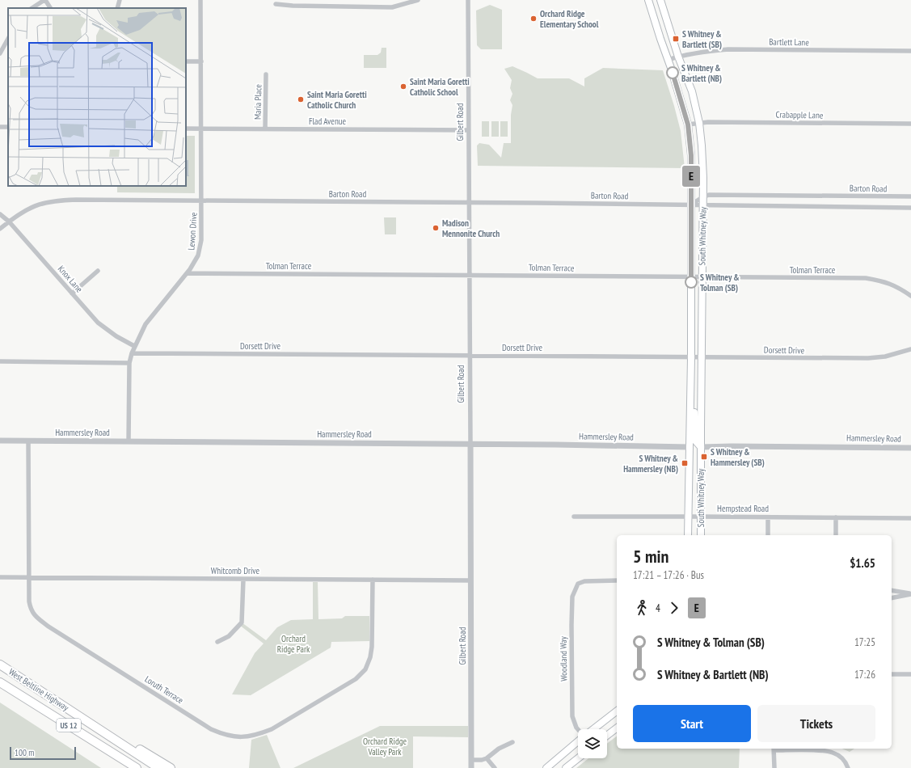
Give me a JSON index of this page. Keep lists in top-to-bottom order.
{
  "streets": {
    "highway": ["West Beltline Highway", "US 12"],
    "main road": ["South Whitney Way"],
    "street": [
      "Bartlett Lane",
      "Maria Place",
      "Crabapple Lane",
      "Flad Avenue",
      "Gilbert Road",
      "Barton Road",
      "Lewon Drive",
      "Tolman Terrace",
      "Knox Lane",
      "Dorsett Drive",
      "Hammersley Road",
      "Hempstead Road",
      "Whitcomb Drive",
      "Woodland Way",
      "Loruth Terrace"
    ]
  },
  "crossings": [
    ["Bartlett Lane", "South Whitney Way"],
    ["Maria Place", "Flad Avenue"],
    ["Crabapple Lane", "South Whitney Way"],
    ["Flad Avenue", "Gilbert Road"],
    ["Flad Avenue", "Lewon Drive"],
    ["Gilbert Road", "Barton Road"],
    ["Gilbert Road", "Tolman Terrace"],
    ["Gilbert Road", "Dorsett Drive"],
    ["Gilbert Road", "Hammersley Road"],
    ["Gilbert Road", "Whitcomb Drive"],
    ["Barton Road", "Lewon Drive"],
    ["Barton Road", "South Whitney Way"],
    ["Barton Road", "Knox Lane"],
    ["Lewon Drive", "Tolman Terrace"],
    ["Lewon Drive", "Knox Lane"],
    ["Lewon Drive", "Dorsett Drive"],
    ["Lewon Drive", "Hammersley Road"],
    ["South Whitney Way", "Tolman Terrace"],
    ["South Whitney Way", "Dorsett Drive"],
    ["South Whitney Way", "Hammersley Road"],
    ["South Whitney Way", "Hempstead Road"],
    ["Hammersley Road", "Loruth Terrace"],
    ["Whitcomb Drive", "Loruth Terrace"]
  ],
  "parks": ["Orchard Ridge Park", "Orchard Ridge Valley Park"],
  "places": {
    "other": [
      "Orchard Ridge Elementary School",
      "S Whitney & Bartlett (NB)",
      "Saint Maria Goretti Catholic School",
      "Saint Maria Goretti Catholic Church",
      "Madison Mennonite Church",
      "S Whitney & Tolman (SB)"
    ],
    "transit": ["S Whitney & Bartlett (SB)", "S Whitney & Hammersley (SB)", "S Whitney & Hammersley (NB)"]
  },
  "lines": ["bus line E"],
  "scale_bar": "100 m",
  "page": {
    "on_map": "E",
    "heading": ["5 min", "17:21 – 17:26 · Bus", "$1.65"],
    "legs": ["4", "E"],
    "list": [
      {
        "name": "S Whitney & Tolman (SB)",
        "value": "17:25"
      },
      {
        "name": "S Whitney & Bartlett (NB)",
        "value": "17:26"
      }
    ],
    "buttons": ["Start", "Tickets"],
    "scale": "100 m"
  }
}
